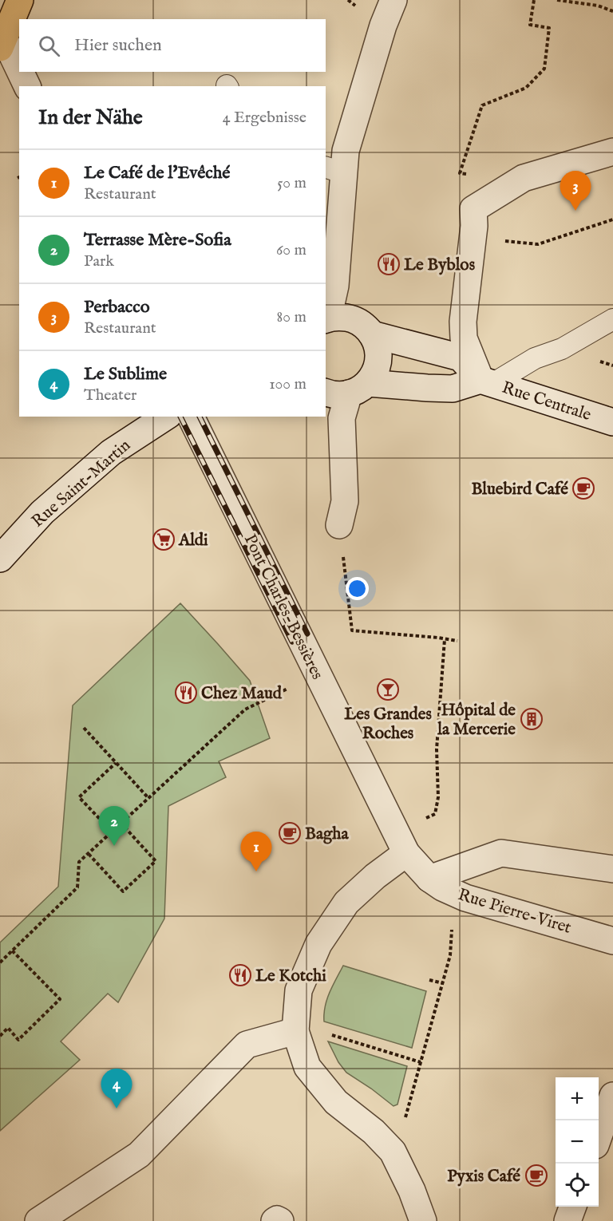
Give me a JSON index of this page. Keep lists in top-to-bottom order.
{
  "streets": {
    "street": [
      "Rue Centrale",
      "Rue Saint-Martin",
      "Pont Charles-Bessières",
      "Rue Pierre-Viret"
    ]
  },
  "crossings": [
    ["Pont Charles-Bessières", "Rue Pierre-Viret"]
  ],
  "places": {
    "restaurant": ["Le Byblos", "Chez Maud", "Le Kotchi"],
    "cafe": ["Bluebird Café", "Bagha", "Pyxis Café"],
    "supermarket": ["Aldi"],
    "bar": ["Les Grandes Roches"],
    "building": ["Hôpital de la Mercerie"]
  },
  "page": {
    "search": "Hier suchen",
    "heading": ["In der Nähe", "4 Ergebnisse"],
    "list": [
      {
        "mark": "1",
        "name": "Le Café de l'Evêché",
        "note": "Restaurant",
        "value": "50 m"
      },
      {
        "mark": "2",
        "name": "Terrasse Mère-Sofia",
        "note": "Park",
        "value": "60 m"
      },
      {
        "mark": "3",
        "name": "Perbacco",
        "note": "Restaurant",
        "value": "80 m"
      },
      {
        "mark": "4",
        "name": "Le Sublime",
        "note": "Theater",
        "value": "100 m"
      }
    ],
    "pins": [
      "3",
      "2",
      "1",
      "4"
    ],
    "map_buttons": ["+", "−"]
  }
}
